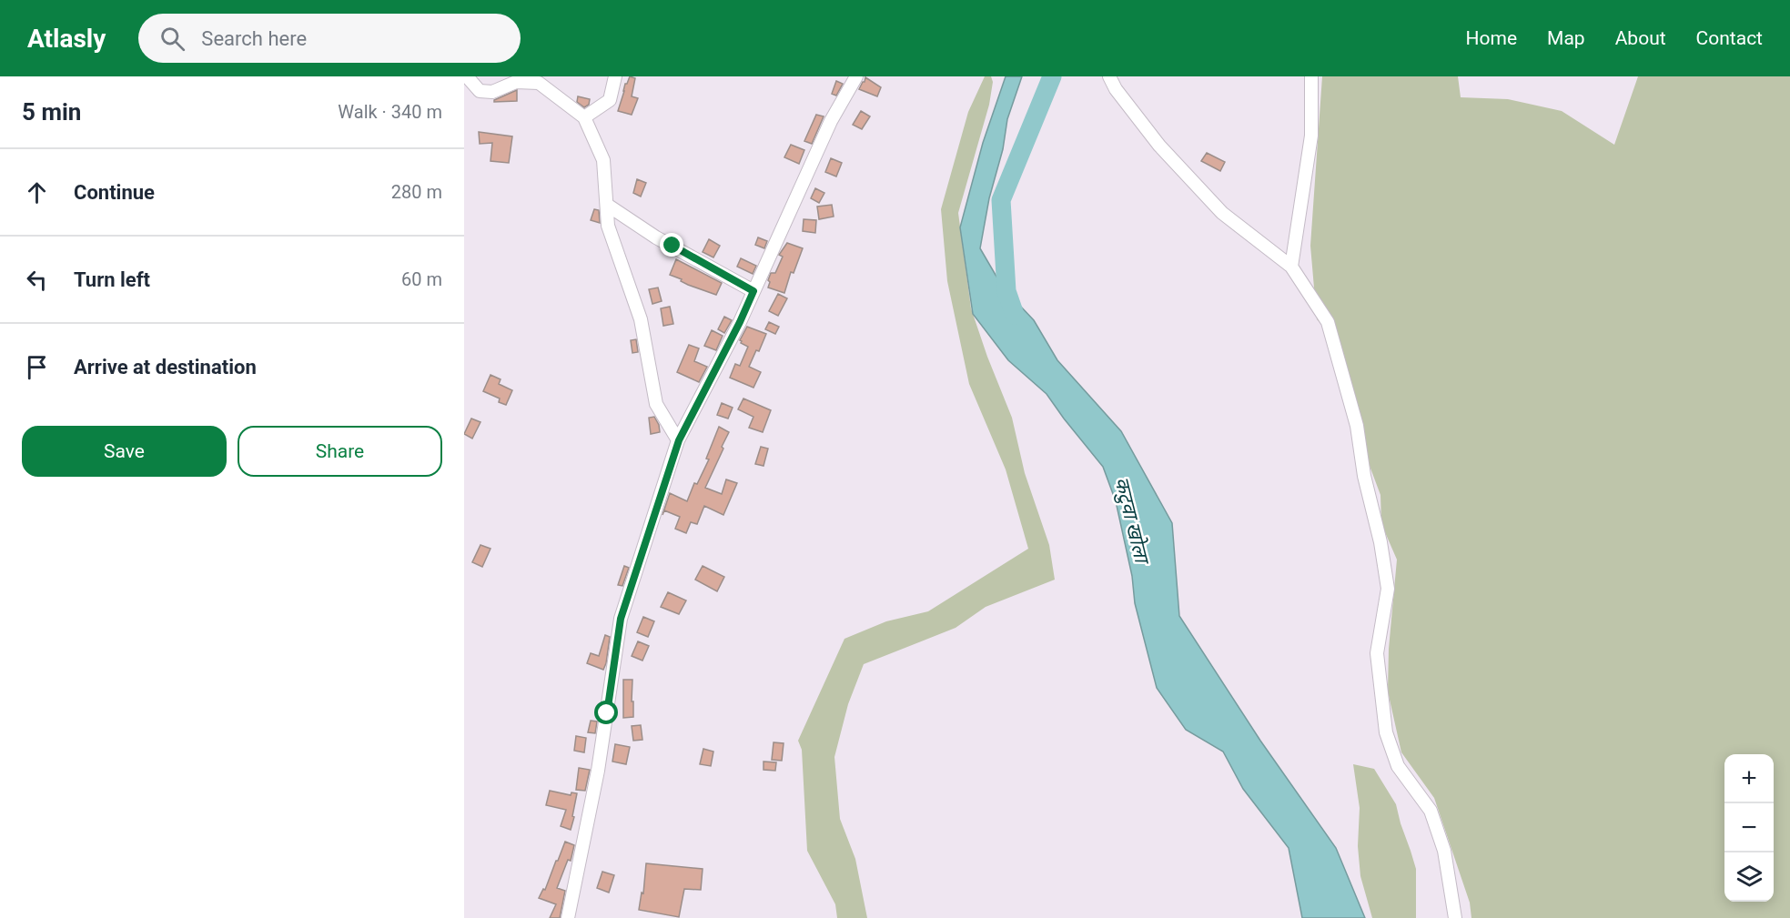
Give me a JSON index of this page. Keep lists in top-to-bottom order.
{
  "water": ["कटुवा खोला"],
  "page": {
    "header": "Atlasly",
    "search": "Search here",
    "nav": [
      "Home",
      "Map",
      "About",
      "Contact"
    ],
    "heading": ["5 min", "Walk · 340 m"],
    "list": [
      ["Continue", "280 m"],
      ["Turn left", "60 m"],
      "Arrive at destination"
    ],
    "buttons": ["Save", "Share"],
    "map_buttons": ["+", "−"]
  }
}
